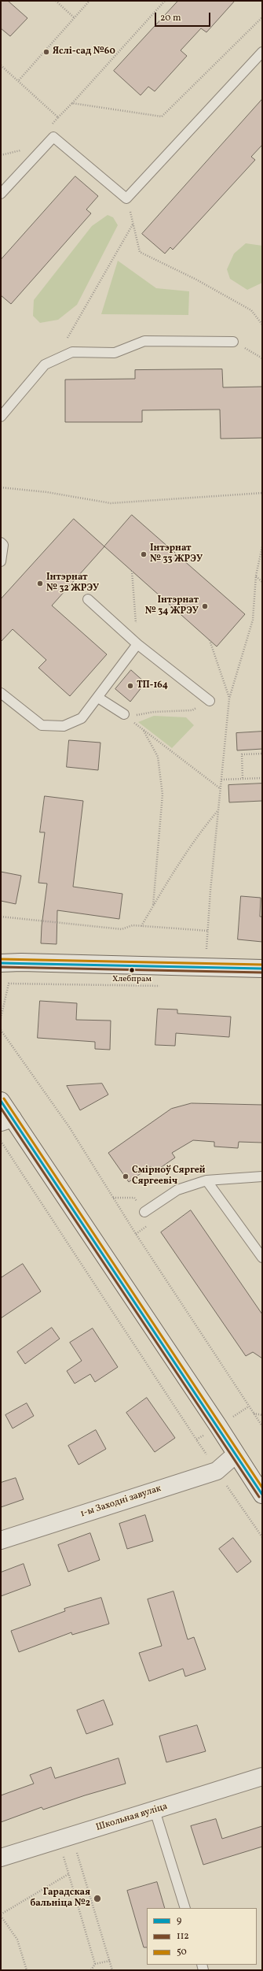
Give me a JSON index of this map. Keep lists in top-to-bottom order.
{
  "streets": {
    "main road": ["1-ы Заходні завулак", "Школьная вуліца"]
  },
  "places": [
    "Яслі-сад №60",
    "Інтэрнат № 33 ЖРЭУ",
    "Інтэрнат № 32 ЖРЭУ",
    "Інтэрнат № 34 ЖРЭУ",
    "ТП-164",
    "Хлебпрам",
    "Смірноў Сяргей Сяргеевіч",
    "Гарадская бальніца №2"
  ],
  "lines": ["transit line 50", "transit line 9", "transit line 112"],
  "legend": ["9", "112", "50"],
  "scale_bar": "20 m"
}
